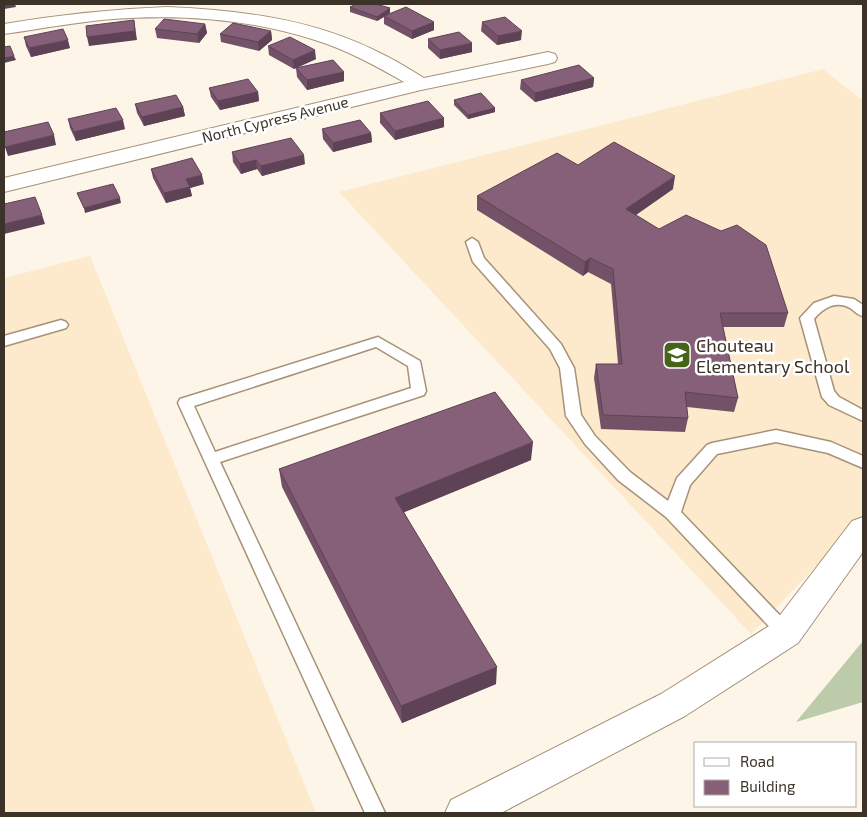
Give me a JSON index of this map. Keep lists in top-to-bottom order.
{
  "streets": {
    "street": ["North Cypress Avenue"]
  },
  "places": {
    "school or university": ["Chouteau Elementary School"]
  },
  "legend": ["Road", "Building"]
}
